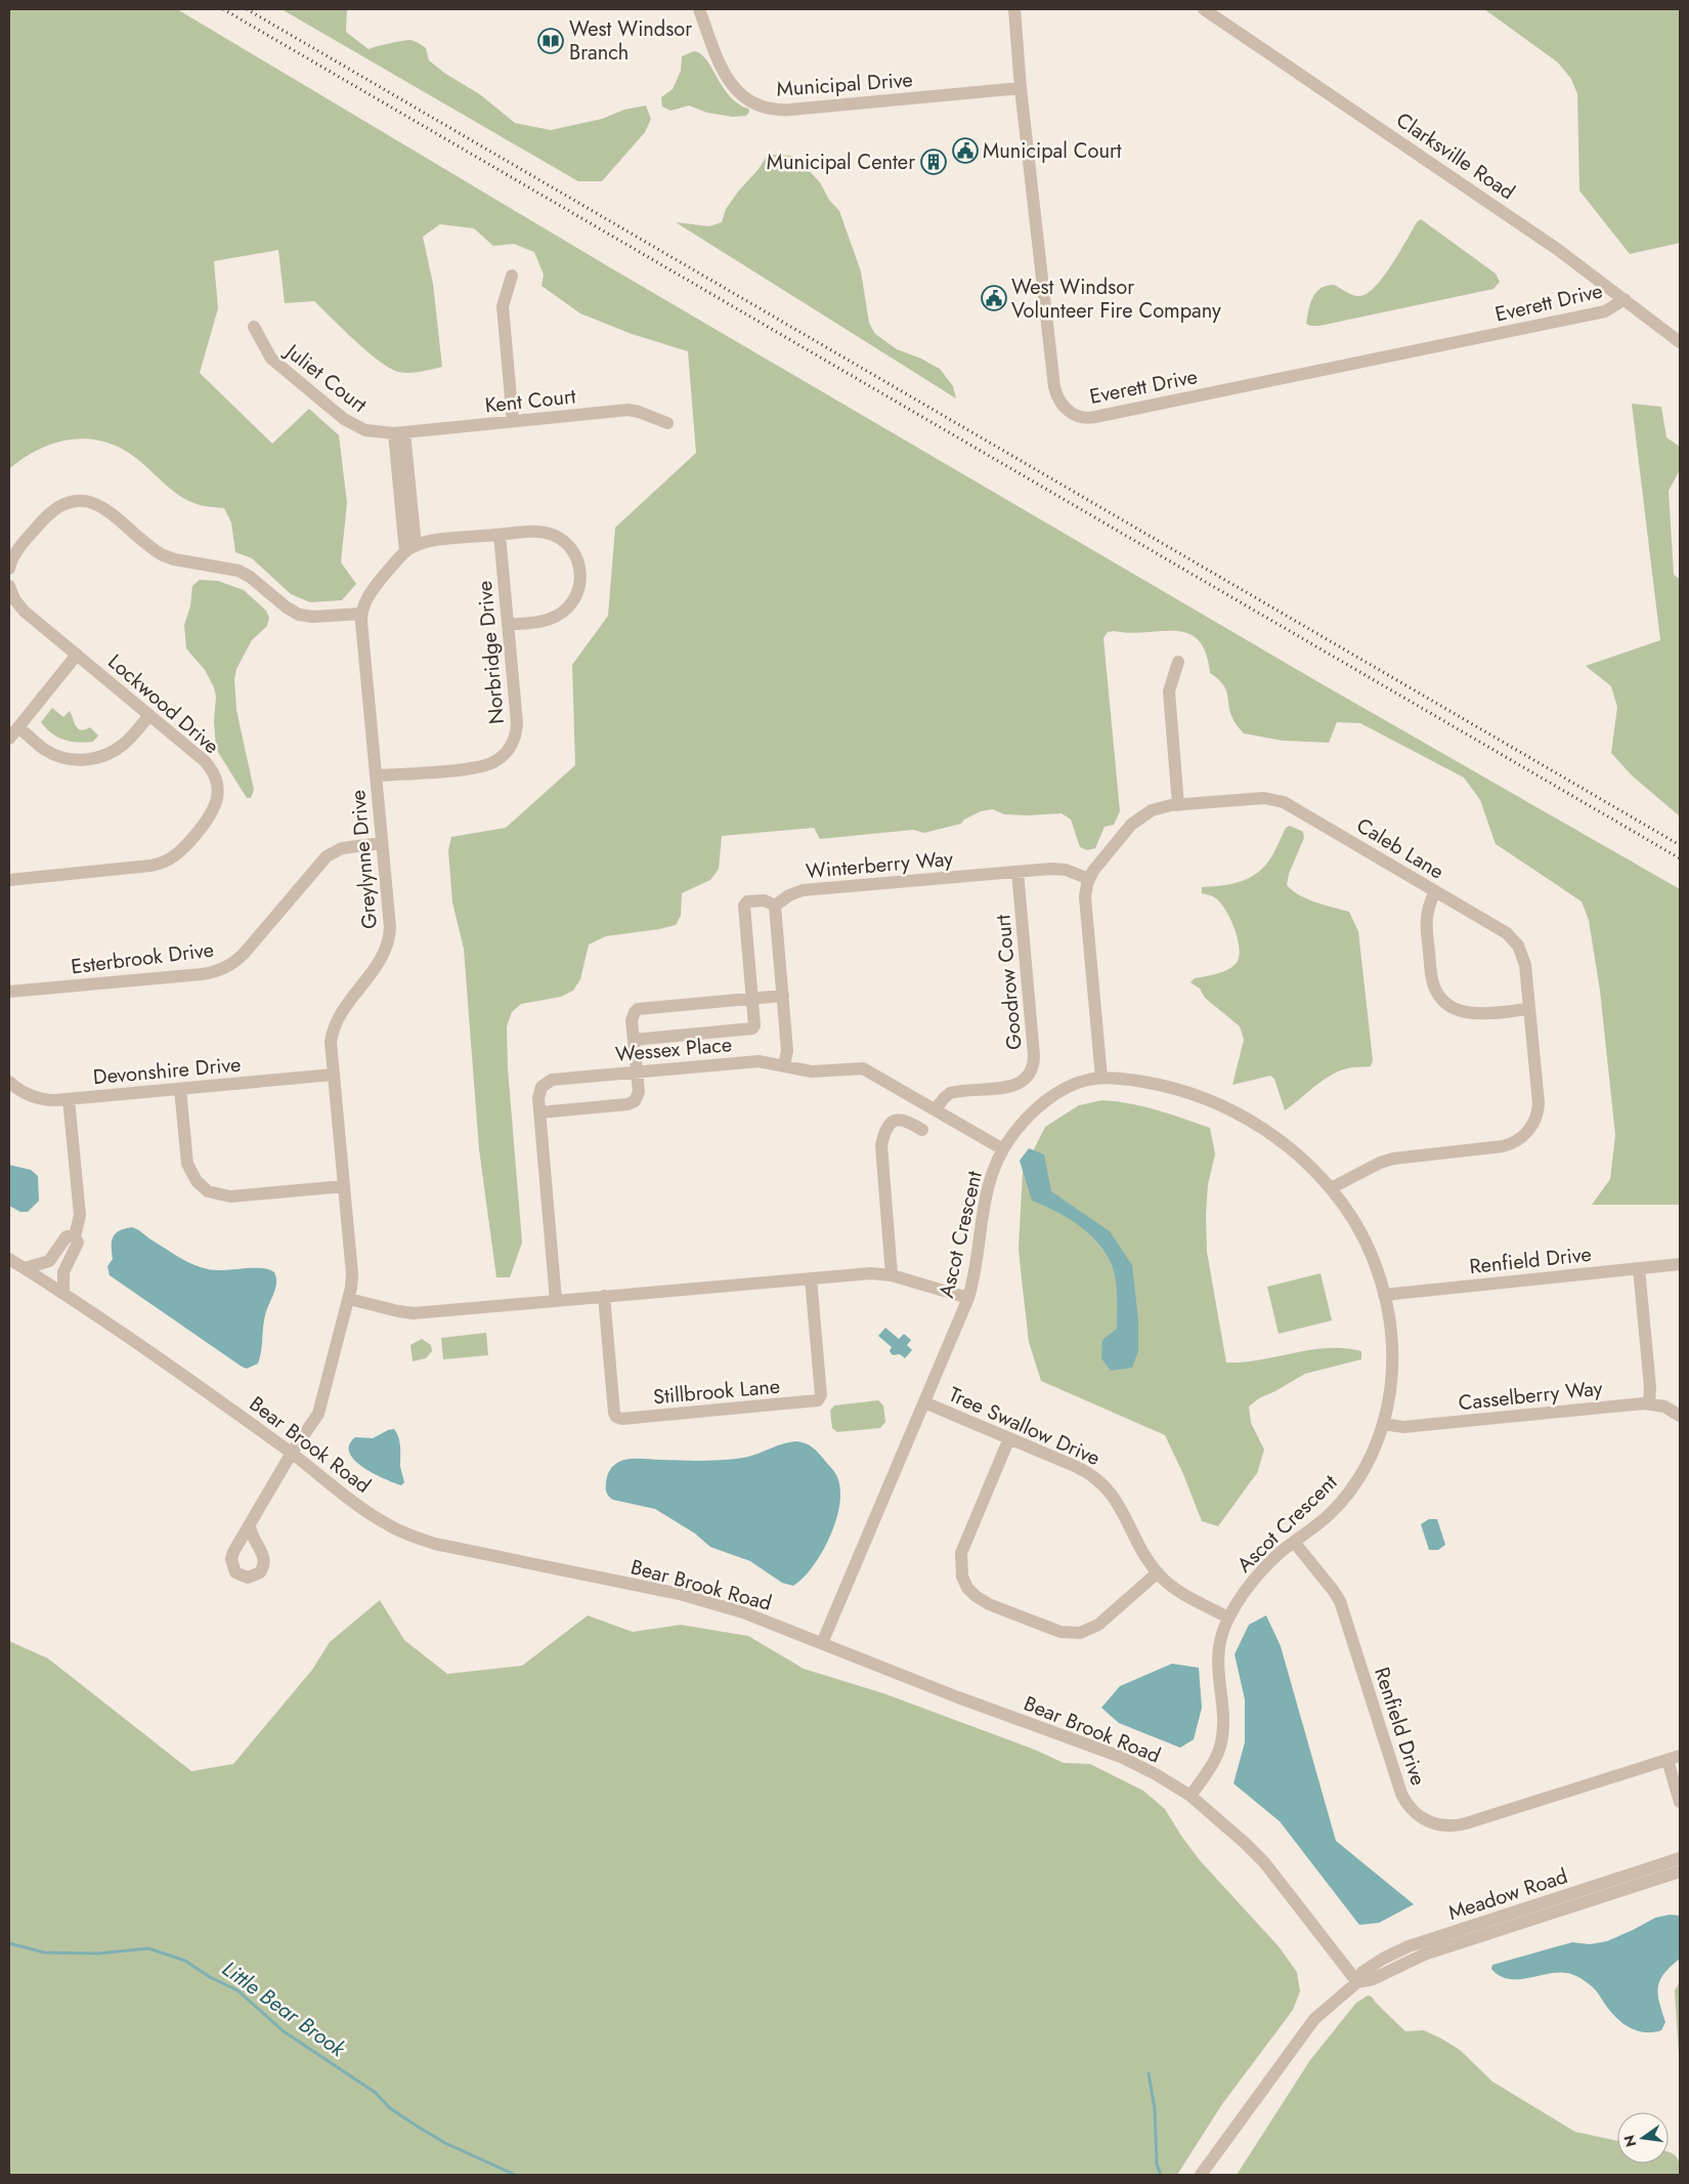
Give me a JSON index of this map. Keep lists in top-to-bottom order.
{
  "streets": {
    "street": [
      "Municipal Drive",
      "Clarksville Road",
      "Everett Drive",
      "Juliet Court",
      "Kent Court",
      "Norbridge Drive",
      "Lockwood Drive",
      "Caleb Lane",
      "Greylynne Drive",
      "Winterberry Way",
      "Esterbrook Drive",
      "Goodrow Court",
      "Wessex Place",
      "Devonshire Drive",
      "Ascot Crescent",
      "Renfield Drive",
      "Stillbrook Lane",
      "Casselberry Way",
      "Tree Swallow Drive",
      "Bear Brook Road",
      "Meadow Road"
    ]
  },
  "crossings": [
    ["Municipal Drive", "Everett Drive"],
    ["Clarksville Road", "Everett Drive"],
    ["Juliet Court", "Kent Court"],
    ["Norbridge Drive", "Greylynne Drive"],
    ["Caleb Lane", "Winterberry Way"],
    ["Caleb Lane", "Ascot Crescent"],
    ["Greylynne Drive", "Esterbrook Drive"],
    ["Greylynne Drive", "Devonshire Drive"],
    ["Greylynne Drive", "Bear Brook Road"],
    ["Winterberry Way", "Goodrow Court"],
    ["Goodrow Court", "Wessex Place"],
    ["Wessex Place", "Ascot Crescent"],
    ["Ascot Crescent", "Renfield Drive"],
    ["Ascot Crescent", "Casselberry Way"],
    ["Ascot Crescent", "Tree Swallow Drive"],
    ["Ascot Crescent", "Bear Brook Road"],
    ["Bear Brook Road", "Meadow Road"]
  ],
  "water": ["Little Bear Brook"],
  "places": {
    "library": ["West Windsor Branch"],
    "public building": ["Municipal Court", "West Windsor Volunteer Fire Company"],
    "building": ["Municipal Center"]
  },
  "north": "left"
}
